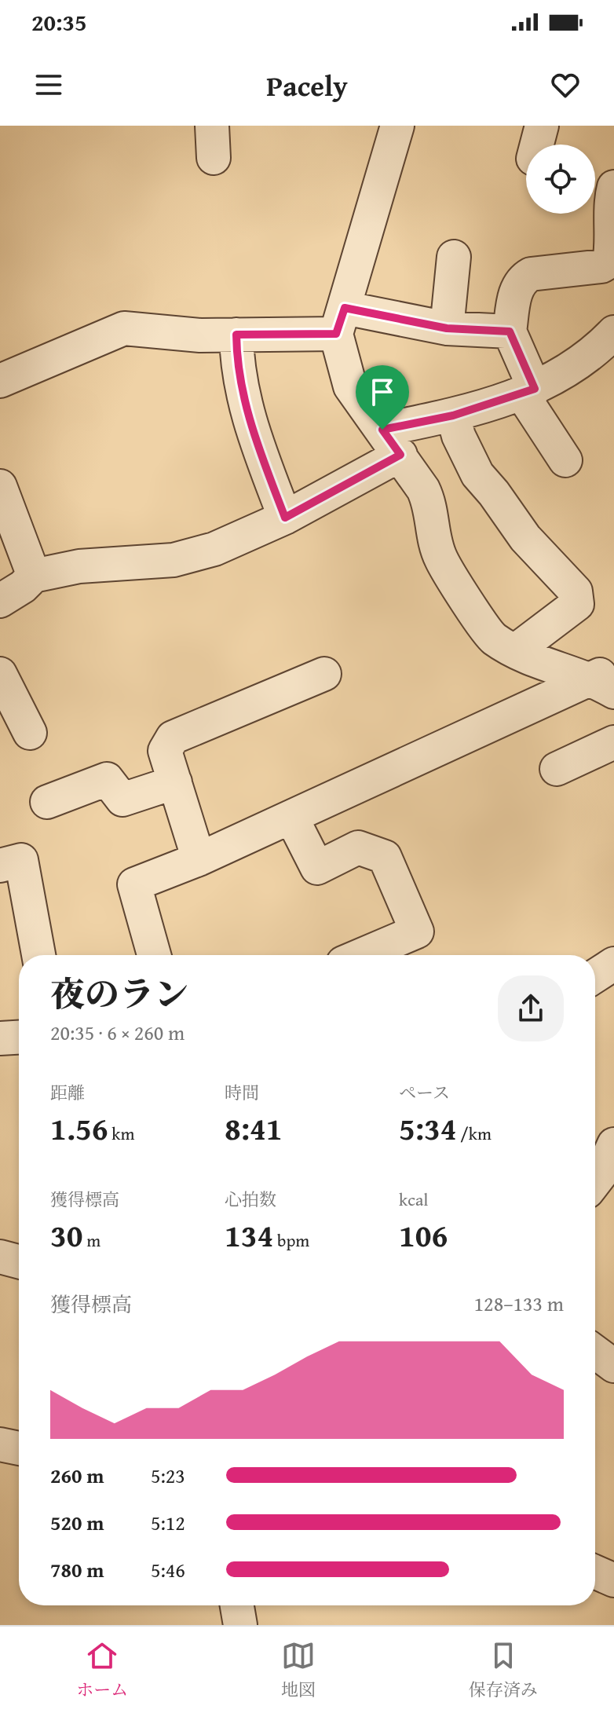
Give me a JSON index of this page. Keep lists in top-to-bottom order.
{
  "page": {
    "status": "20:35",
    "header": "Pacely",
    "heading": ["夜のラン", "20:35 · 6 × 260 m"],
    "stats": [
      ["距離", "1.56 km"],
      ["時間", "8:41"],
      ["ペース", "5:34 /km"],
      ["獲得標高", "30 m"],
      ["心拍数", "134 bpm"],
      ["kcal", "106"]
    ],
    "chart": ["獲得標高", "128–133 m"],
    "list": [
      {
        "name": "260 m",
        "note": "5:23"
      },
      {
        "name": "520 m",
        "note": "5:12"
      },
      {
        "name": "780 m",
        "note": "5:46"
      }
    ],
    "tabs": ["ホーム", "地図", "保存済み"]
  }
}
